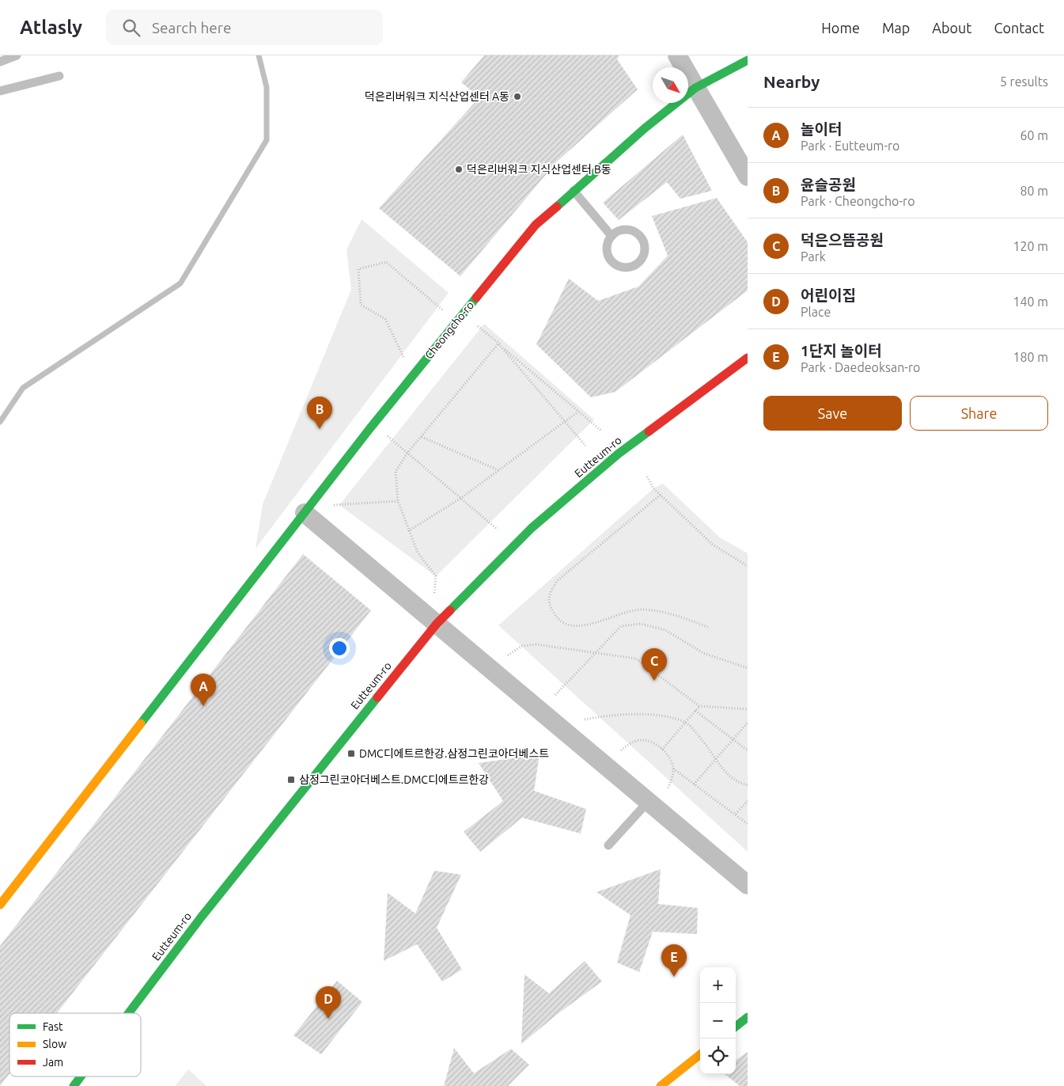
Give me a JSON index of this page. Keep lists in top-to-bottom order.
{
  "streets": {
    "street": ["Cheongcho-ro", "Eutteum-ro"]
  },
  "places": {
    "other": ["덕은리버워크 지식산업센터 A동", "덕은리버워크 지식산업센터 B동"],
    "transit": ["DMC디에트르한강.삼정그린코아더베스트", "삼정그린코아더베스트.DMC디에트르한강"]
  },
  "legend": ["Fast", "Slow", "Jam"],
  "north": "bottom right",
  "page": {
    "header": "Atlasly",
    "search": "Search here",
    "nav": [
      "Home",
      "Map",
      "About",
      "Contact"
    ],
    "heading": ["Nearby", "5 results"],
    "list": [
      {
        "mark": "A",
        "name": "놀이터",
        "note": "Park · Eutteum-ro",
        "value": "60 m"
      },
      {
        "mark": "B",
        "name": "윤슬공원",
        "note": "Park · Cheongcho-ro",
        "value": "80 m"
      },
      {
        "mark": "C",
        "name": "덕은으뜸공원",
        "note": "Park",
        "value": "120 m"
      },
      {
        "mark": "D",
        "name": "어린이집",
        "note": "Place",
        "value": "140 m"
      },
      {
        "mark": "E",
        "name": "1단지 놀이터",
        "note": "Park · Daedeoksan-ro",
        "value": "180 m"
      }
    ],
    "buttons": ["Save", "Share"],
    "pins": [
      "B",
      "C",
      "A",
      "E",
      "D"
    ],
    "map_buttons": ["+", "−"]
  }
}
